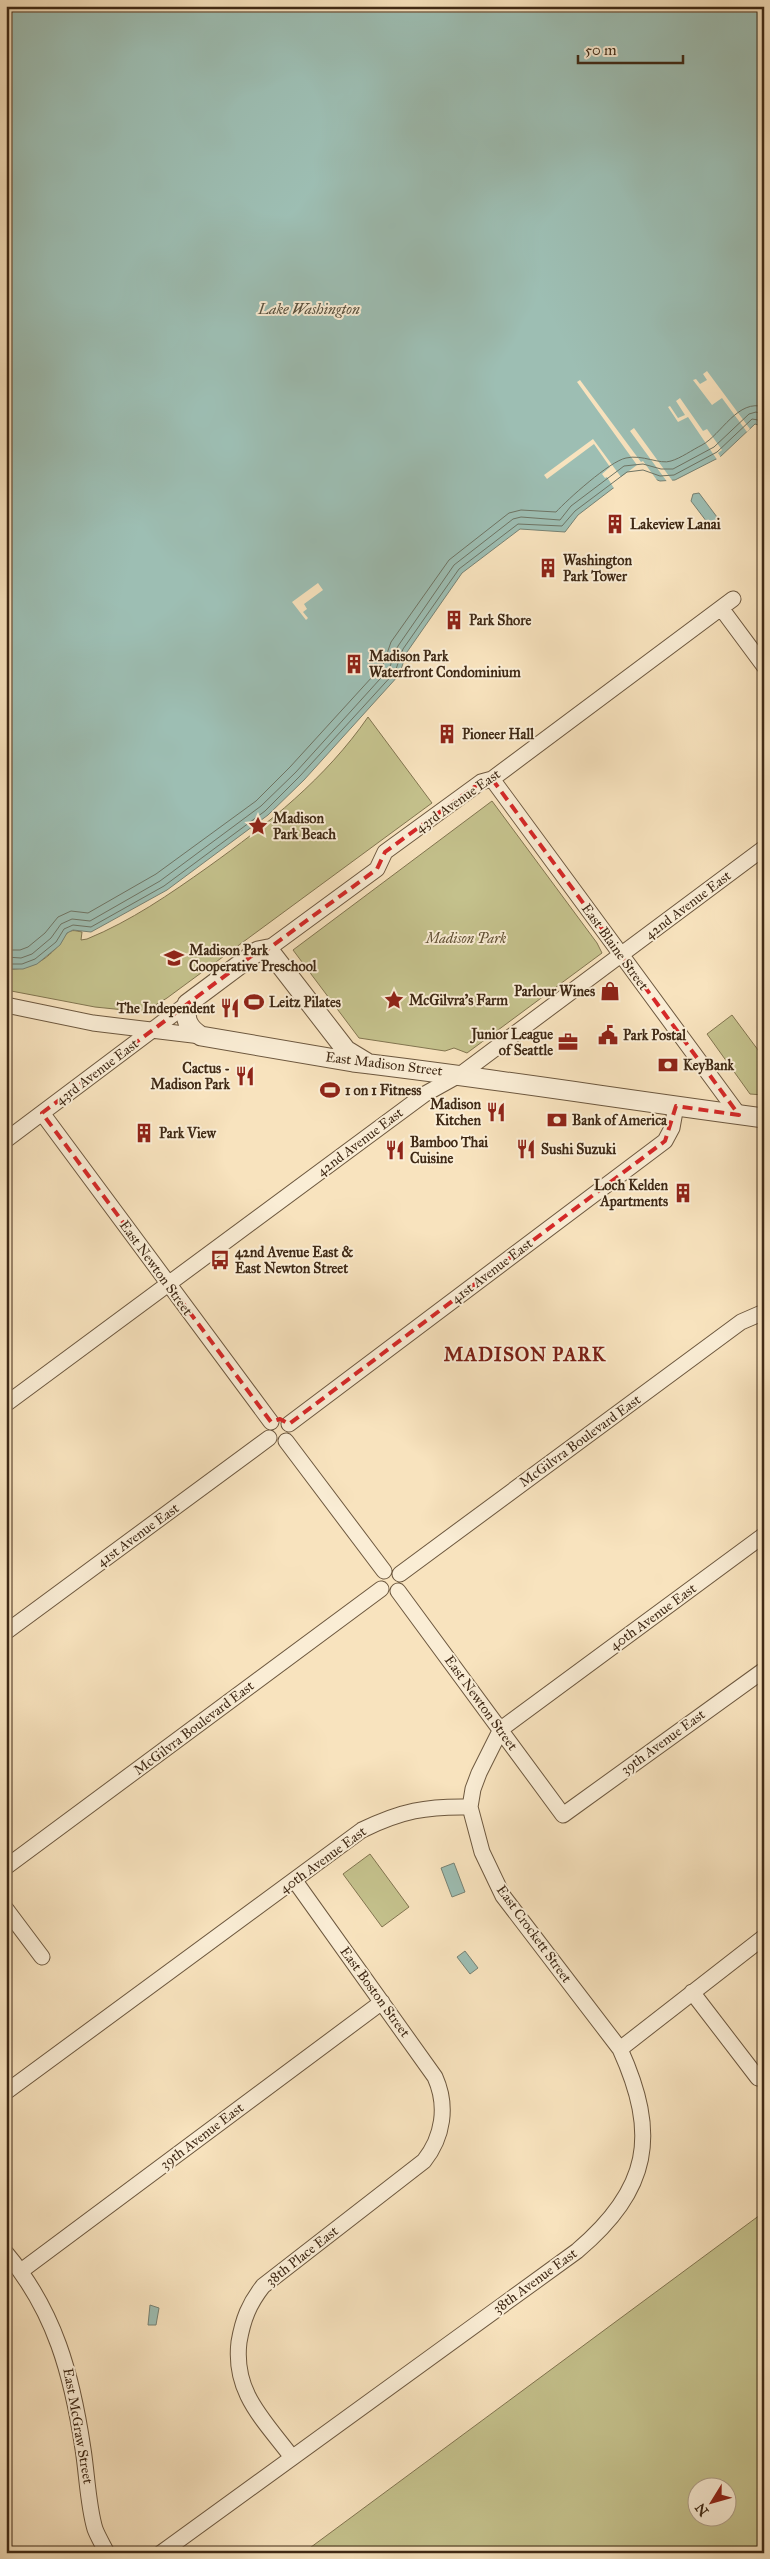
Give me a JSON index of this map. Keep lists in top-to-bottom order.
{
  "streets": {
    "street": [
      "43rd Avenue East",
      "42nd Avenue East",
      "East Blaine Street",
      "East Madison Street",
      "East Newton Street",
      "41st Avenue East",
      "McGilvra Boulevard East",
      "40th Avenue East",
      "39th Avenue East",
      "East Crockett Street",
      "East Boston Street",
      "38th Place East",
      "38th Avenue East",
      "East McGraw Street"
    ]
  },
  "crossings": [
    ["43rd Avenue East", "East Blaine Street"],
    ["43rd Avenue East", "East Madison Street"],
    ["43rd Avenue East", "East Newton Street"],
    ["42nd Avenue East", "East Blaine Street"],
    ["42nd Avenue East", "East Madison Street"],
    ["42nd Avenue East", "East Newton Street"],
    ["East Blaine Street", "East Madison Street"],
    ["East Madison Street", "41st Avenue East"],
    ["East Newton Street", "41st Avenue East"],
    ["East Newton Street", "McGilvra Boulevard East"],
    ["East Newton Street", "40th Avenue East"],
    ["East Newton Street", "39th Avenue East"],
    ["40th Avenue East", "East Crockett Street"],
    ["40th Avenue East", "East Boston Street"],
    ["39th Avenue East", "East Boston Street"],
    ["39th Avenue East", "East McGraw Street"],
    ["East Crockett Street", "38th Avenue East"],
    ["East Boston Street", "38th Place East"],
    ["38th Place East", "38th Avenue East"]
  ],
  "districts": ["MADISON PARK"],
  "water": ["Lake Washington"],
  "parks": ["Madison Park"],
  "places": {
    "building": [
      "Lakeview Lanai",
      "Washington Park Tower",
      "Park Shore",
      "Madison Park Waterfront Condominium",
      "Pioneer Hall",
      "Park View",
      "Loch Kelden Apartments"
    ],
    "place": ["Madison Park Beach", "McGilvra's Farm"],
    "school or university": ["Madison Park Cooperative Preschool"],
    "shop": ["Parlour Wines"],
    "sports": ["Leitz Pilates", "1 on 1 Fitness"],
    "restaurant": [
      "The Independent",
      "Cactus - Madison Park",
      "Madison Kitchen",
      "Sushi Suzuki",
      "Bamboo Thai Cuisine"
    ],
    "public building": ["Park Postal"],
    "office": ["Junior League of Seattle"],
    "bank": ["KeyBank", "Bank of America"],
    "bus stop": ["42nd Avenue East & East Newton Street"]
  },
  "scale_bar": "50 m",
  "north": "bottom left"
}
